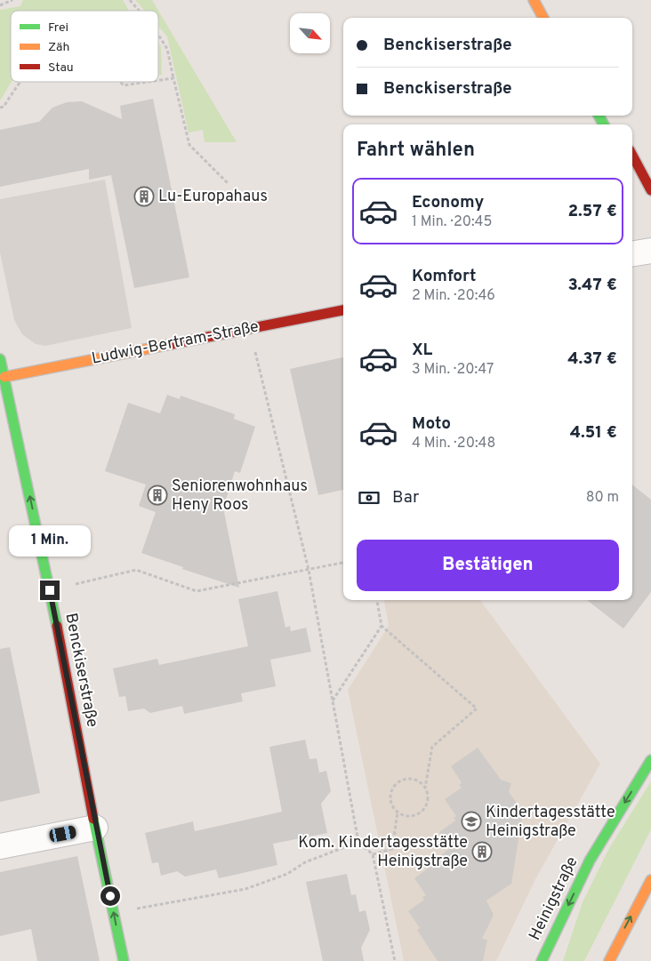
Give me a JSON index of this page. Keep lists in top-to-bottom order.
{
  "streets": {
    "street": ["Ludwig-Bertram-Straße", "Benckiserstraße", "Heinigstraße"]
  },
  "crossings": [
    ["Ludwig-Bertram-Straße", "Benckiserstraße"]
  ],
  "one_way": ["Benckiserstraße"],
  "places": {
    "building": ["Lu-Europahaus", "Seniorenwohnhaus Heny Roos", "Kom. Kindertagesstätte Heinigstraße"],
    "school or university": ["Kindertagesstätte Heinigstraße"]
  },
  "legend": ["Frei", "Zäh", "Stau"],
  "north": "bottom right",
  "page": {
    "banner": ["Benckiserstraße", "Benckiserstraße"],
    "heading": "Fahrt wählen",
    "list": [
      {
        "name": "Economy",
        "note": "1 Min. · 20:45",
        "value": "2.57 €"
      },
      {
        "name": "Komfort",
        "note": "2 Min. · 20:46",
        "value": "3.47 €"
      },
      {
        "name": "XL",
        "note": "3 Min. · 20:47",
        "value": "4.37 €"
      },
      {
        "name": "Moto",
        "note": "4 Min. · 20:48",
        "value": "4.51 €"
      }
    ],
    "pay": ["Bar", "80 m"],
    "bubble": "1 Min.",
    "buttons": "Bestätigen"
  }
}
